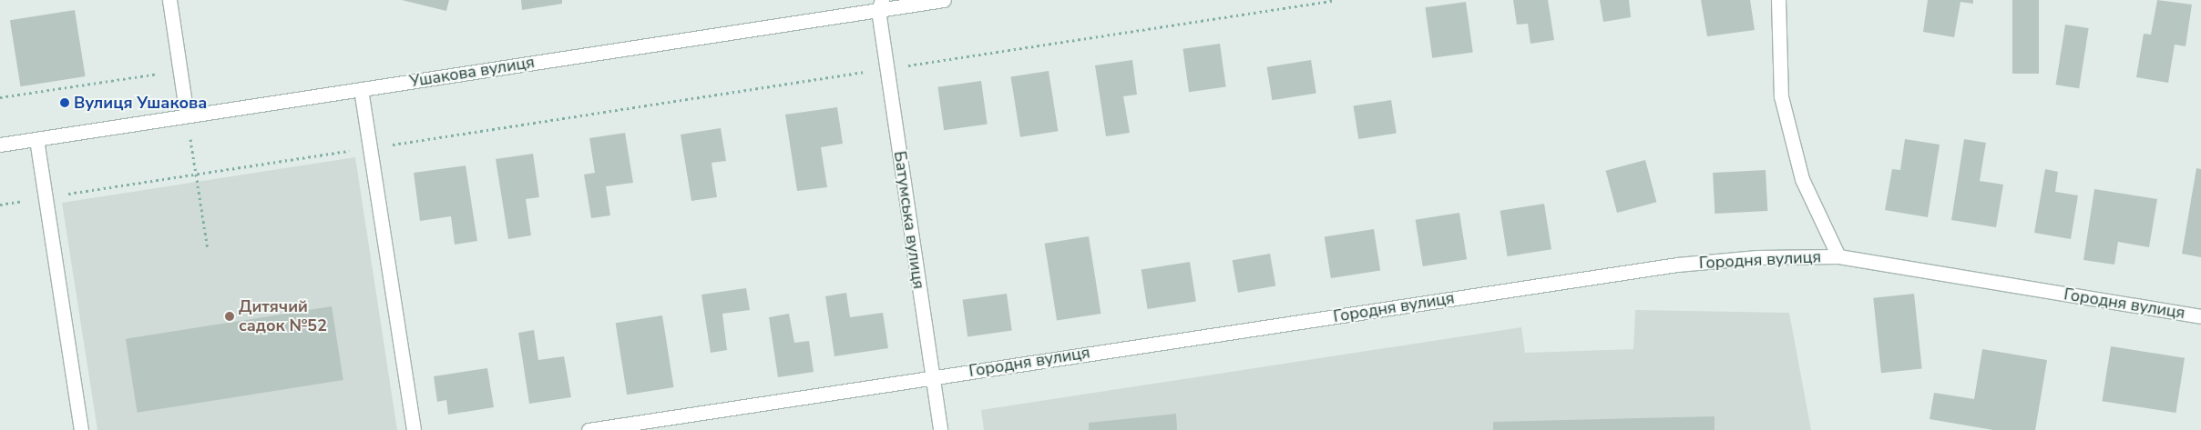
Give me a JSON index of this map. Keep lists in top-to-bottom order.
{
  "streets": {
    "street": ["Ушакова вулиця", "Батумська вулиця", "Городня вулиця"]
  },
  "crossings": [
    ["Ушакова вулиця", "Батумська вулиця"],
    ["Батумська вулиця", "Городня вулиця"]
  ],
  "places": ["Вулиця Ушакова", "Дитячий садок №52"]
}
